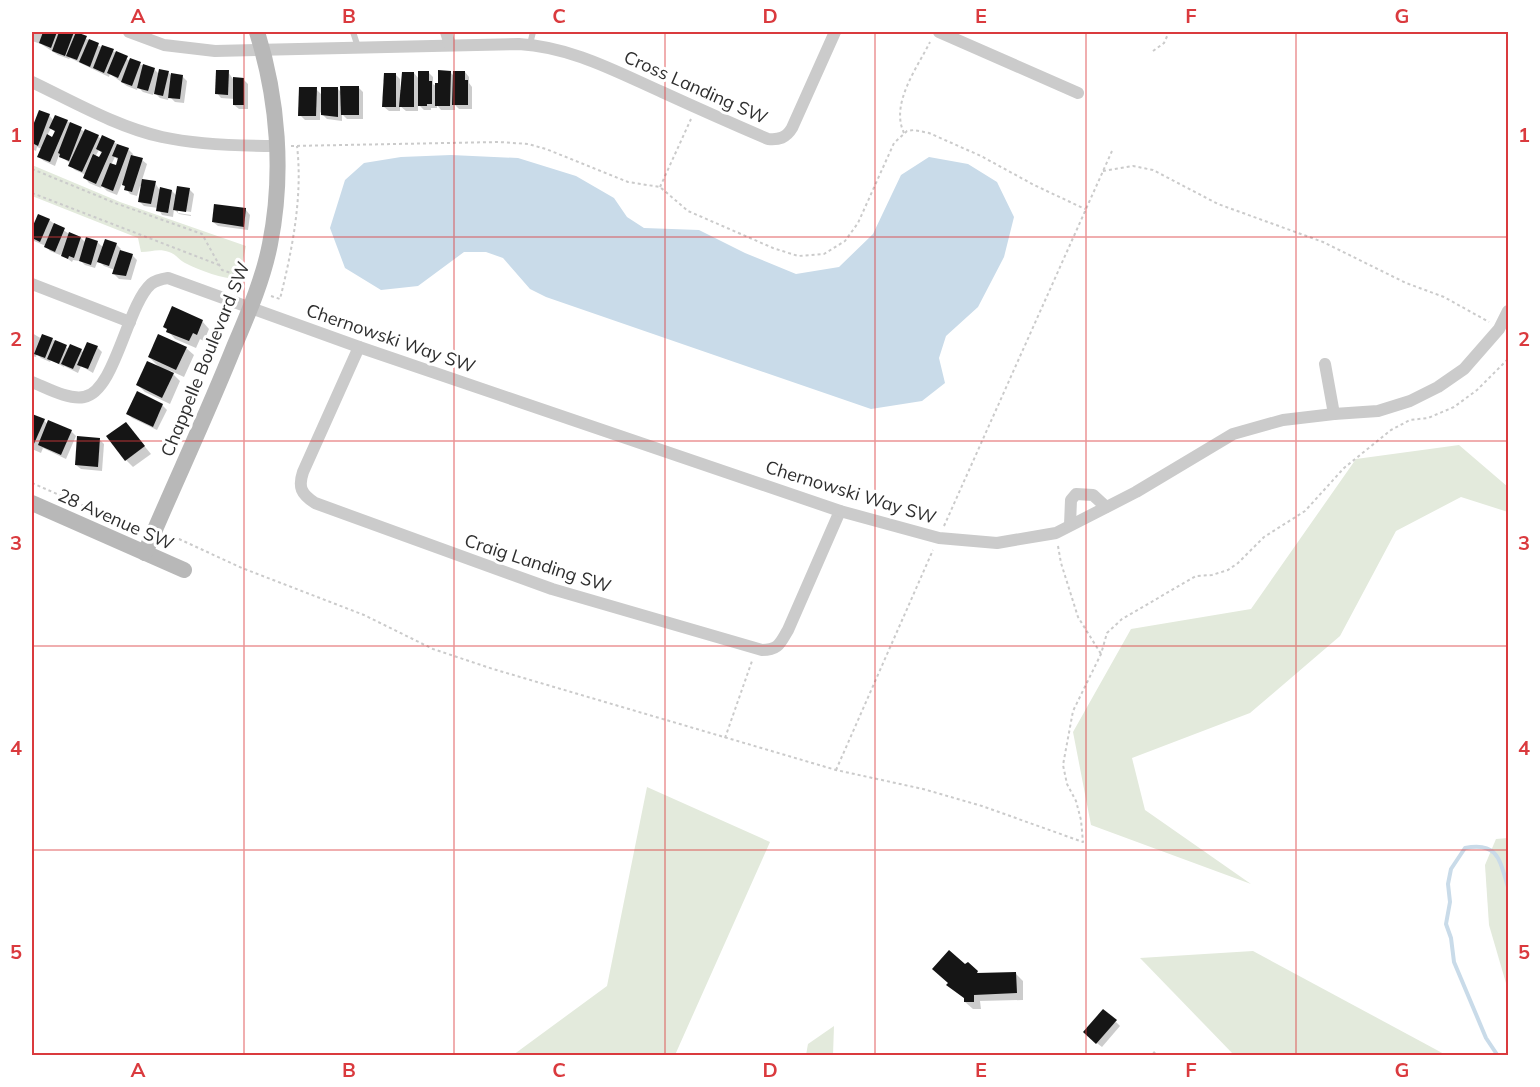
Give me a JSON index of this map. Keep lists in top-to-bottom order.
{
  "streets": {
    "street": [
      "Cross Landing SW",
      "Chernowski Way SW",
      "Chappelle Boulevard SW",
      "28 Avenue SW",
      "Craig Landing SW"
    ]
  },
  "crossings": [
    ["Cross Landing SW", "Chappelle Boulevard SW"],
    ["Chernowski Way SW", "Chappelle Boulevard SW"],
    ["Chernowski Way SW", "Craig Landing SW"],
    ["Chappelle Boulevard SW", "28 Avenue SW"]
  ],
  "grid": {
    "columns": [
      "A",
      "B",
      "C",
      "D",
      "E",
      "F",
      "G"
    ],
    "rows": [
      "1",
      "2",
      "3",
      "4",
      "5"
    ]
  }
}
